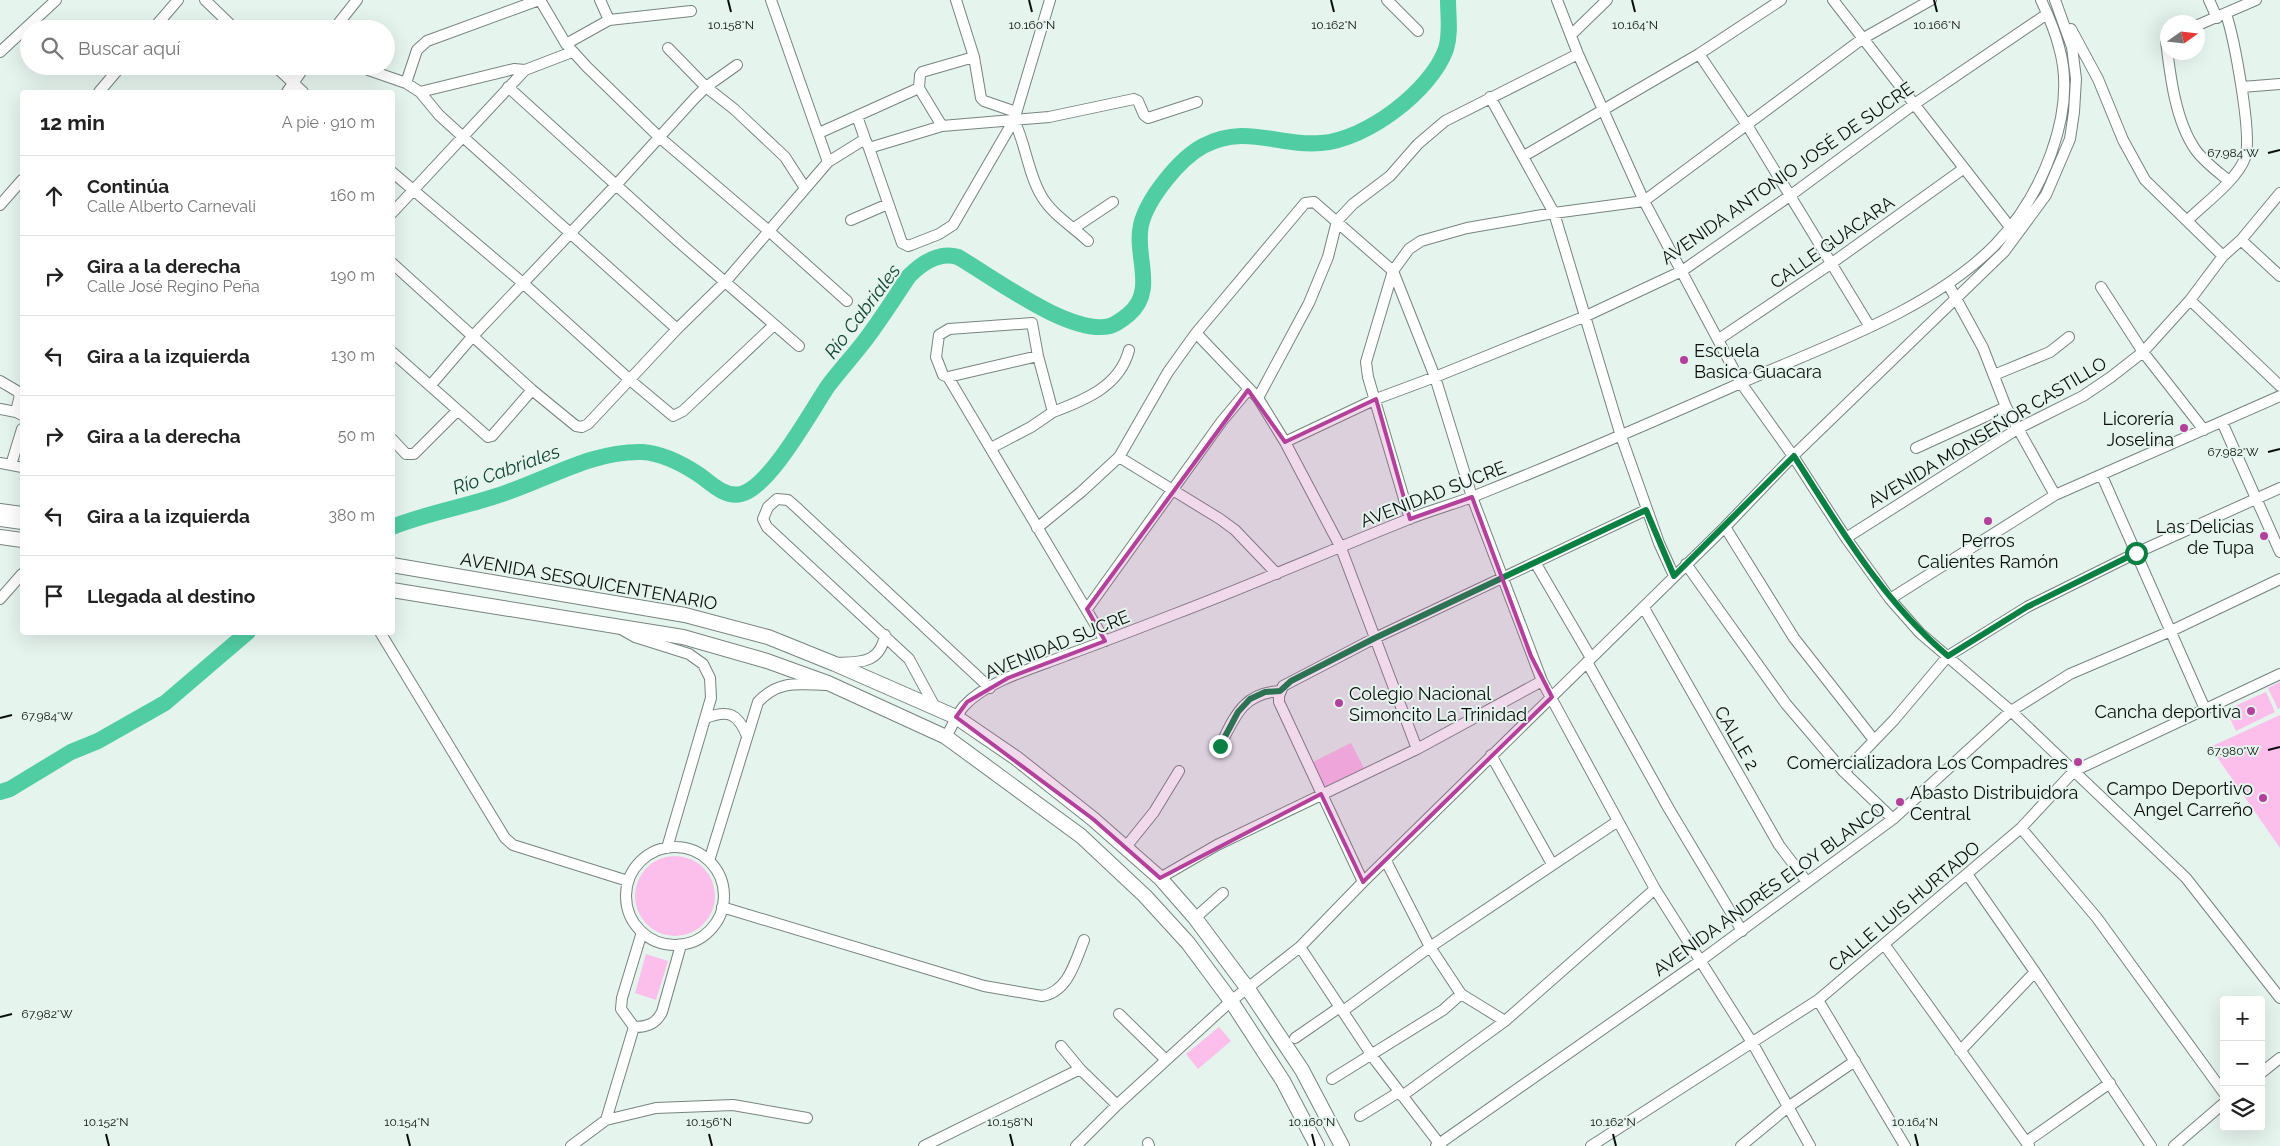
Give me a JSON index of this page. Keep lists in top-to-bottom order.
{
  "streets": {
    "main road": ["AVENIDA SESQUICENTENARIO"],
    "street": [
      "AVENIDA ANTONIO JOSÉ DE SUCRE",
      "CALLE GUACARA",
      "AVENIDA MONSEÑOR CASTILLO",
      "AVENIDAD SUCRE",
      "CALLE 2",
      "AVENIDA ANDRÉS ELOY BLANCO",
      "CALLE LUIS HURTADO"
    ]
  },
  "crossings": [
    ["AVENIDA ANTONIO JOSÉ DE SUCRE", "AVENIDAD SUCRE"],
    ["AVENIDAD SUCRE", "AVENIDA SESQUICENTENARIO"],
    ["CALLE 2", "AVENIDA ANDRÉS ELOY BLANCO"]
  ],
  "water": ["Río Cabriales"],
  "places": [
    "Escuela Basica Guacara",
    "Licorería Joselina",
    "Perros Calientes Ramón",
    "Las Delicias de Tupa",
    "Colegio Nacional Simoncito La Trinidad",
    "Cancha deportiva",
    "Comercializadora Los Compadres",
    "Campo Deportivo Angel Carreño",
    "Abasto Distribuidora Central"
  ],
  "north": "right",
  "page": {
    "search": "Buscar aquí",
    "heading": ["12 min", "A pie · 910 m"],
    "list": [
      ["Continúa", "Calle Alberto Carnevali", "160 m"],
      ["Gira a la derecha", "Calle José Regino Peña", "190 m"],
      ["Gira a la izquierda", "130 m"],
      ["Gira a la derecha", "50 m"],
      ["Gira a la izquierda", "380 m"],
      "Llegada al destino"
    ],
    "map_buttons": ["+", "−"]
  },
  "coordinates": [
    "10.158°N",
    "10.160°N",
    "10.162°N",
    "10.164°N",
    "10.166°N",
    "67.984°W",
    "67.982°W",
    "67.980°W",
    "10.152°N",
    "10.154°N",
    "10.156°N"
  ]
}
